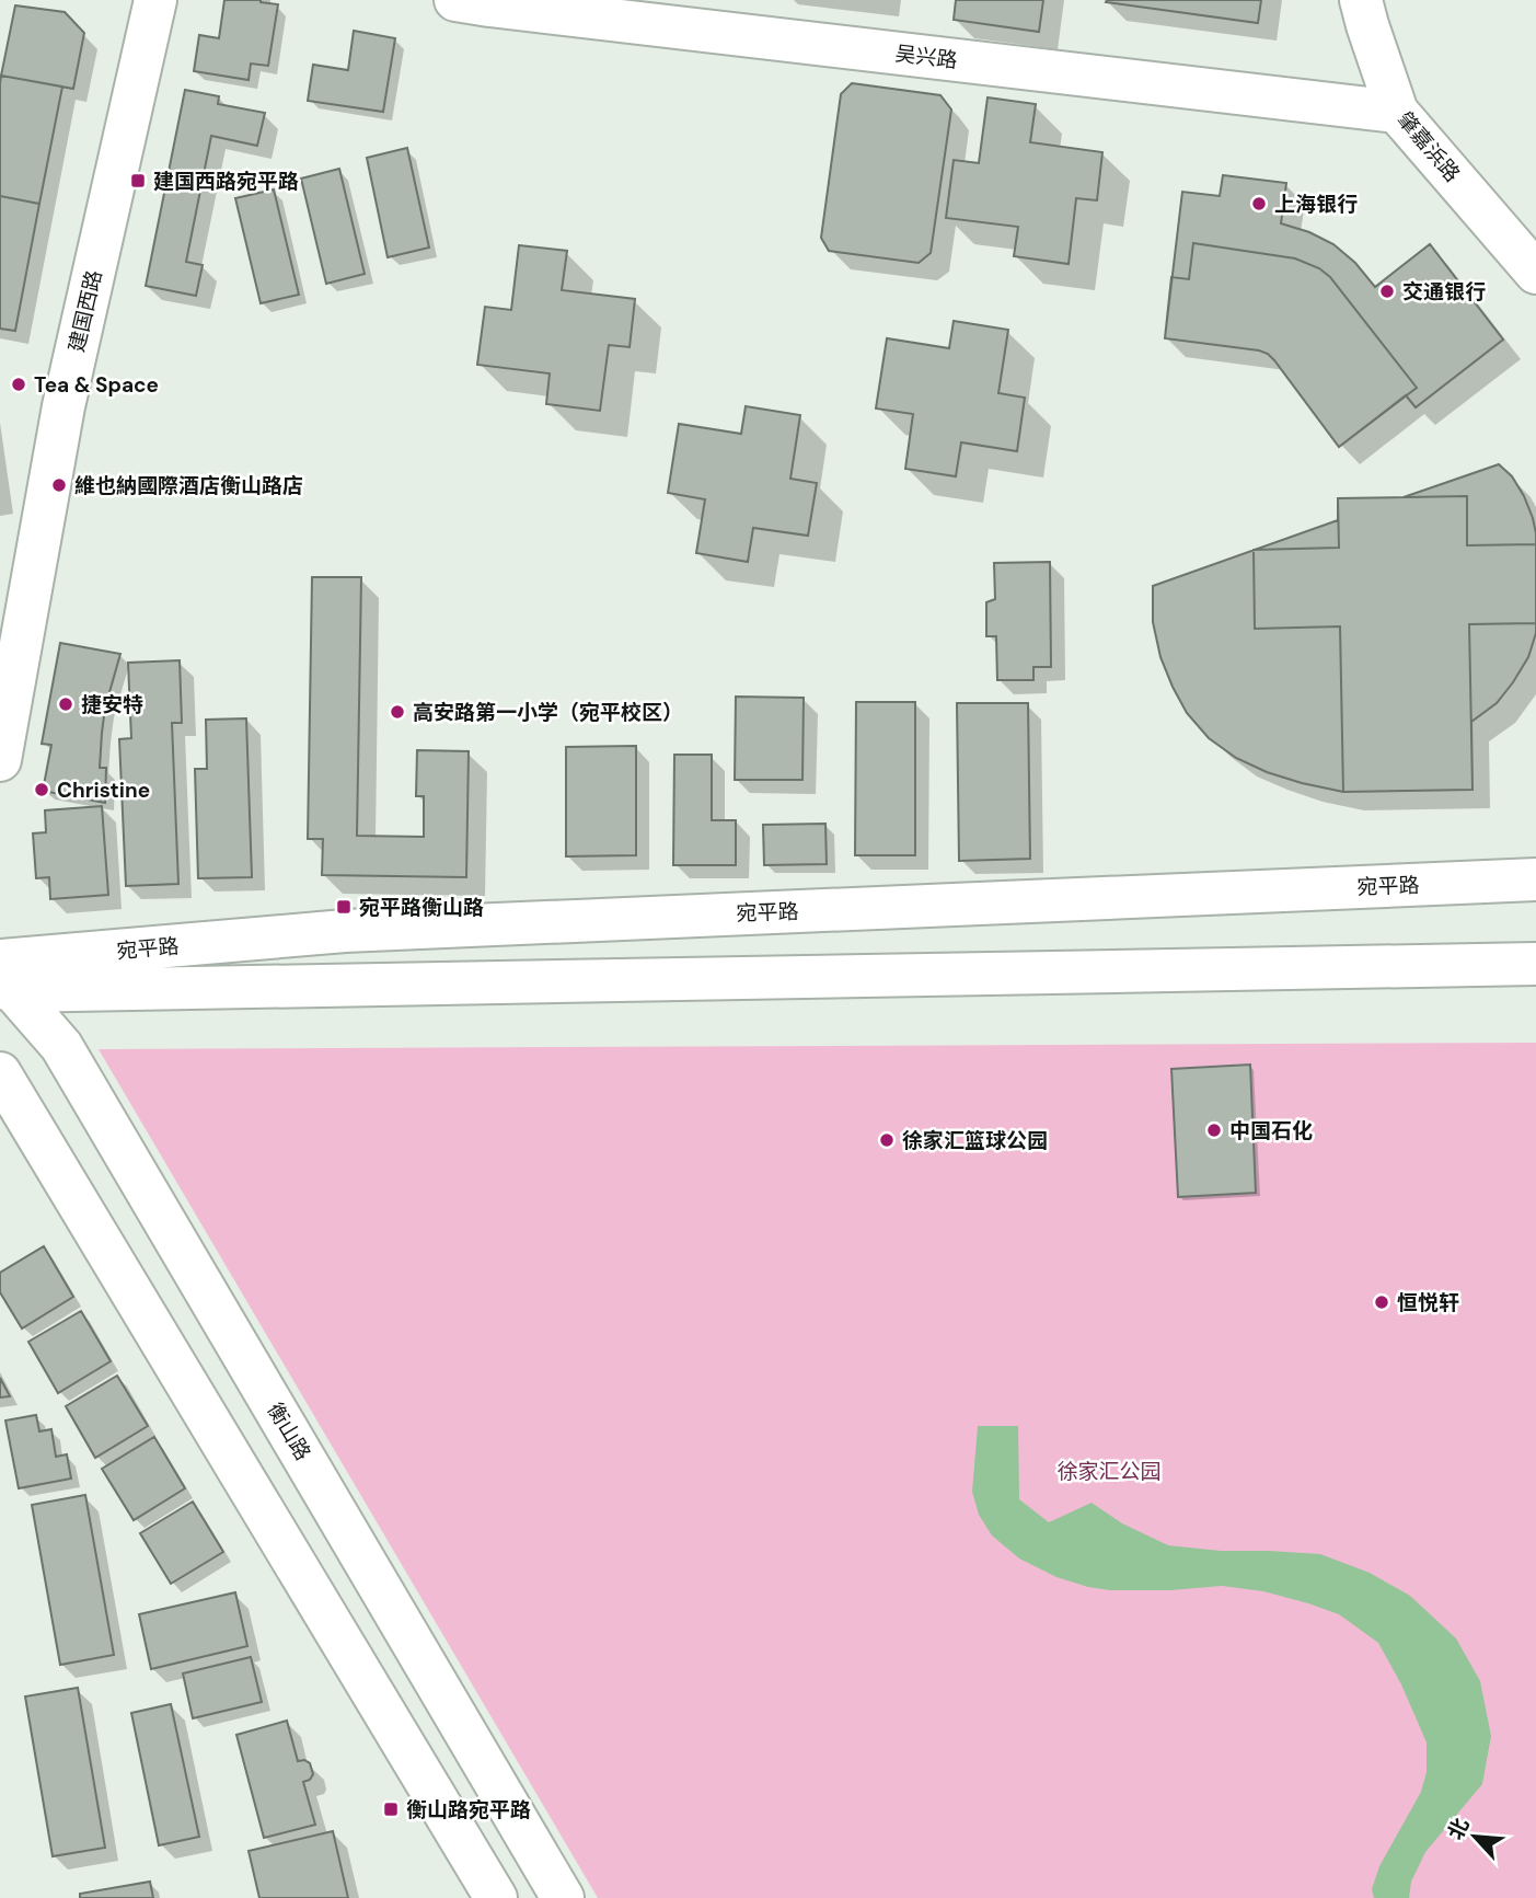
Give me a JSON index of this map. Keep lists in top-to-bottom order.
{
  "streets": {
    "main road": [
      "吴兴路",
      "肇嘉浜路",
      "建国西路",
      "宛平路",
      "衡山路"
    ]
  },
  "crossings": [
    ["吴兴路", "肇嘉浜路"],
    ["宛平路", "衡山路"]
  ],
  "parks": ["徐家汇公园"],
  "places": {
    "transit": ["建国西路宛平路", "宛平路衡山路", "衡山路宛平路"],
    "other": [
      "上海银行",
      "交通银行",
      "Tea & Space",
      "維也納國際酒店衡山路店",
      "捷安特",
      "高安路第一小学（宛平校区）",
      "Christine",
      "中国石化",
      "徐家汇篮球公园",
      "恒悦轩"
    ]
  },
  "north": "top left"
}
